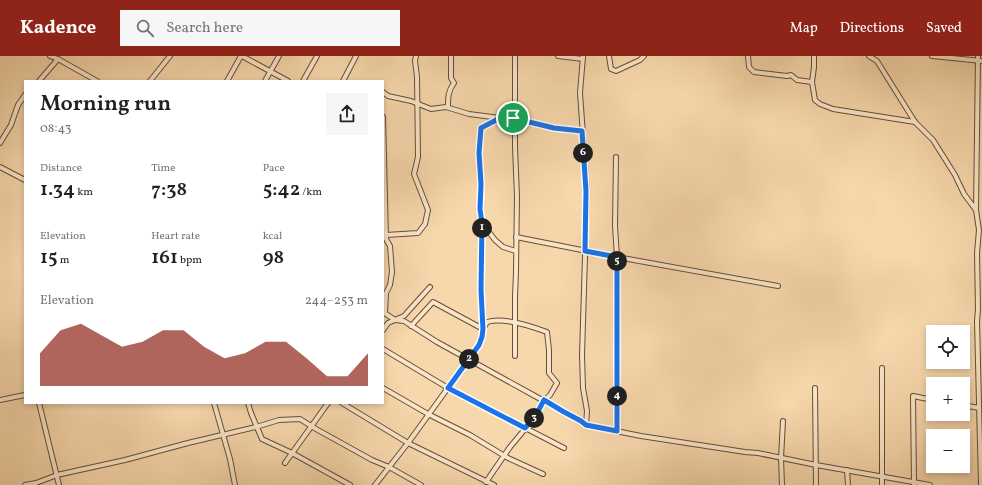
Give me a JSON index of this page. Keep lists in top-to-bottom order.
{
  "page": {
    "header": "Kadence",
    "search": "Search here",
    "nav": ["Map", "Directions", "Saved"],
    "heading": ["Morning run", "08:43"],
    "pins": [
      "6",
      "1",
      "5",
      "2",
      "4",
      "3"
    ],
    "stats": [
      ["Distance", "1.34 km"],
      ["Time", "7:38"],
      ["Pace", "5:42 /km"],
      ["Elevation", "15 m"],
      ["Heart rate", "161 bpm"],
      ["kcal", "98"]
    ],
    "chart": ["Elevation", "244–253 m"],
    "map_buttons": ["+", "−"]
  }
}
